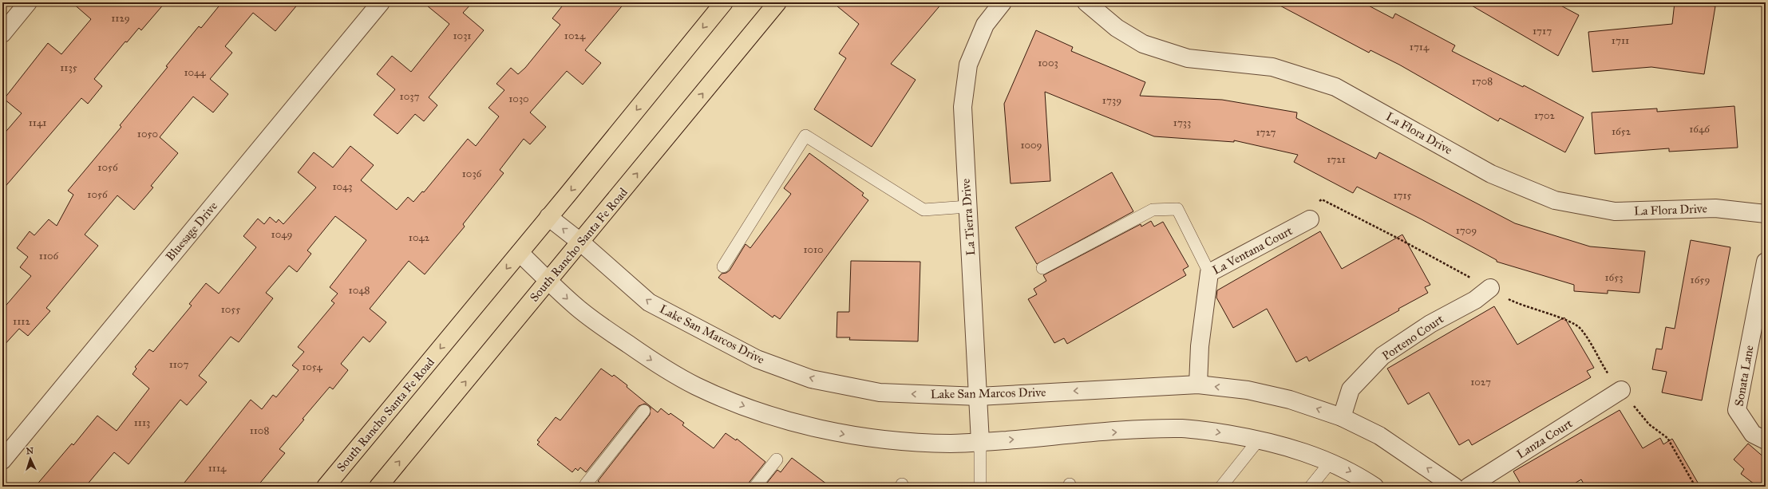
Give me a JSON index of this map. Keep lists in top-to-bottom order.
{
  "streets": {
    "main road": ["South Rancho Santa Fe Road"],
    "street": [
      "La Flora Drive",
      "La Tierra Drive",
      "Bluesage Drive",
      "La Ventana Court",
      "Lake San Marcos Drive",
      "Porteno Court",
      "Sonata Lane",
      "Lanza Court"
    ]
  },
  "crossings": [
    ["La Tierra Drive", "Lake San Marcos Drive"],
    ["South Rancho Santa Fe Road", "Lake San Marcos Drive"],
    ["La Ventana Court", "Lake San Marcos Drive"],
    ["Lake San Marcos Drive", "Porteno Court"]
  ],
  "house_numbers": [
    "1129",
    "1717",
    "1031",
    "1024",
    "1711",
    "1714",
    "1003",
    "1135",
    "1044",
    "1708",
    "1037",
    "1030",
    "1739",
    "1702",
    "1141",
    "1733",
    "1646",
    "1652",
    "1727",
    "1050",
    "1009",
    "1721",
    "1056",
    "1036",
    "1043",
    "1056",
    "1715",
    "1709",
    "1049",
    "1042",
    "1010",
    "1106",
    "1653",
    "1659",
    "1048",
    "1055",
    "1112",
    "1107",
    "1054",
    "1027",
    "1113",
    "1108",
    "1114"
  ],
  "north": "top"
}
